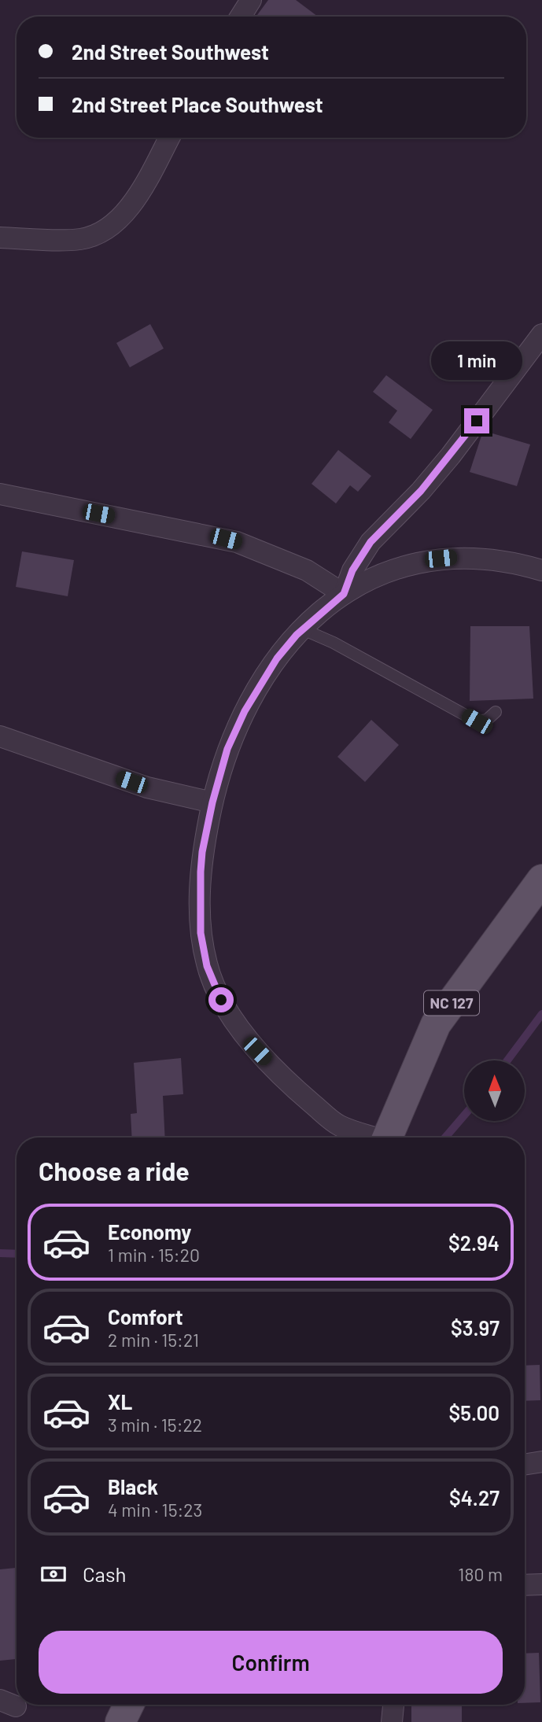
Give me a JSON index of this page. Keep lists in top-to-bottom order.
{
  "streets": {
    "main road": ["NC 127"]
  },
  "north": "top",
  "page": {
    "banner": ["2nd Street Southwest", "2nd Street Place Southwest"],
    "bubble": "1 min",
    "heading": "Choose a ride",
    "list": [
      {
        "name": "Economy",
        "note": "1 min · 15:20",
        "value": "$2.94"
      },
      {
        "name": "Comfort",
        "note": "2 min · 15:21",
        "value": "$3.97"
      },
      {
        "name": "XL",
        "note": "3 min · 15:22",
        "value": "$5.00"
      },
      {
        "name": "Black",
        "note": "4 min · 15:23",
        "value": "$4.27"
      }
    ],
    "pay": ["Cash", "180 m"],
    "buttons": "Confirm"
  }
}
